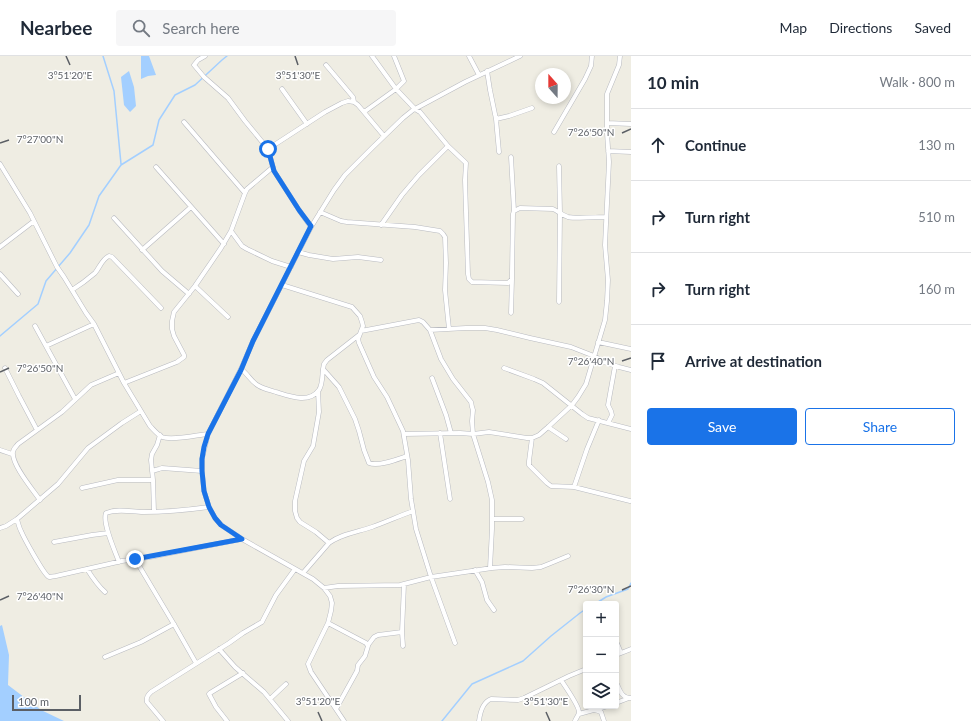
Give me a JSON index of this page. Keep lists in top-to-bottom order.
{
  "scale_bar": "100 m",
  "north": "top",
  "page": {
    "header": "Nearbee",
    "search": "Search here",
    "nav": ["Map", "Directions", "Saved"],
    "heading": ["10 min", "Walk · 800 m"],
    "list": [
      ["Continue", "130 m"],
      ["Turn right", "510 m"],
      ["Turn right", "160 m"],
      "Arrive at destination"
    ],
    "buttons": ["Save", "Share"],
    "map_buttons": ["+", "−"],
    "scale": "100 m"
  },
  "coordinates": [
    "3°51'20\"E",
    "3°51'30\"E",
    "7°26'50\"N",
    "7°27'00\"N",
    "7°26'40\"N",
    "7°26'30\"N"
  ]
}
